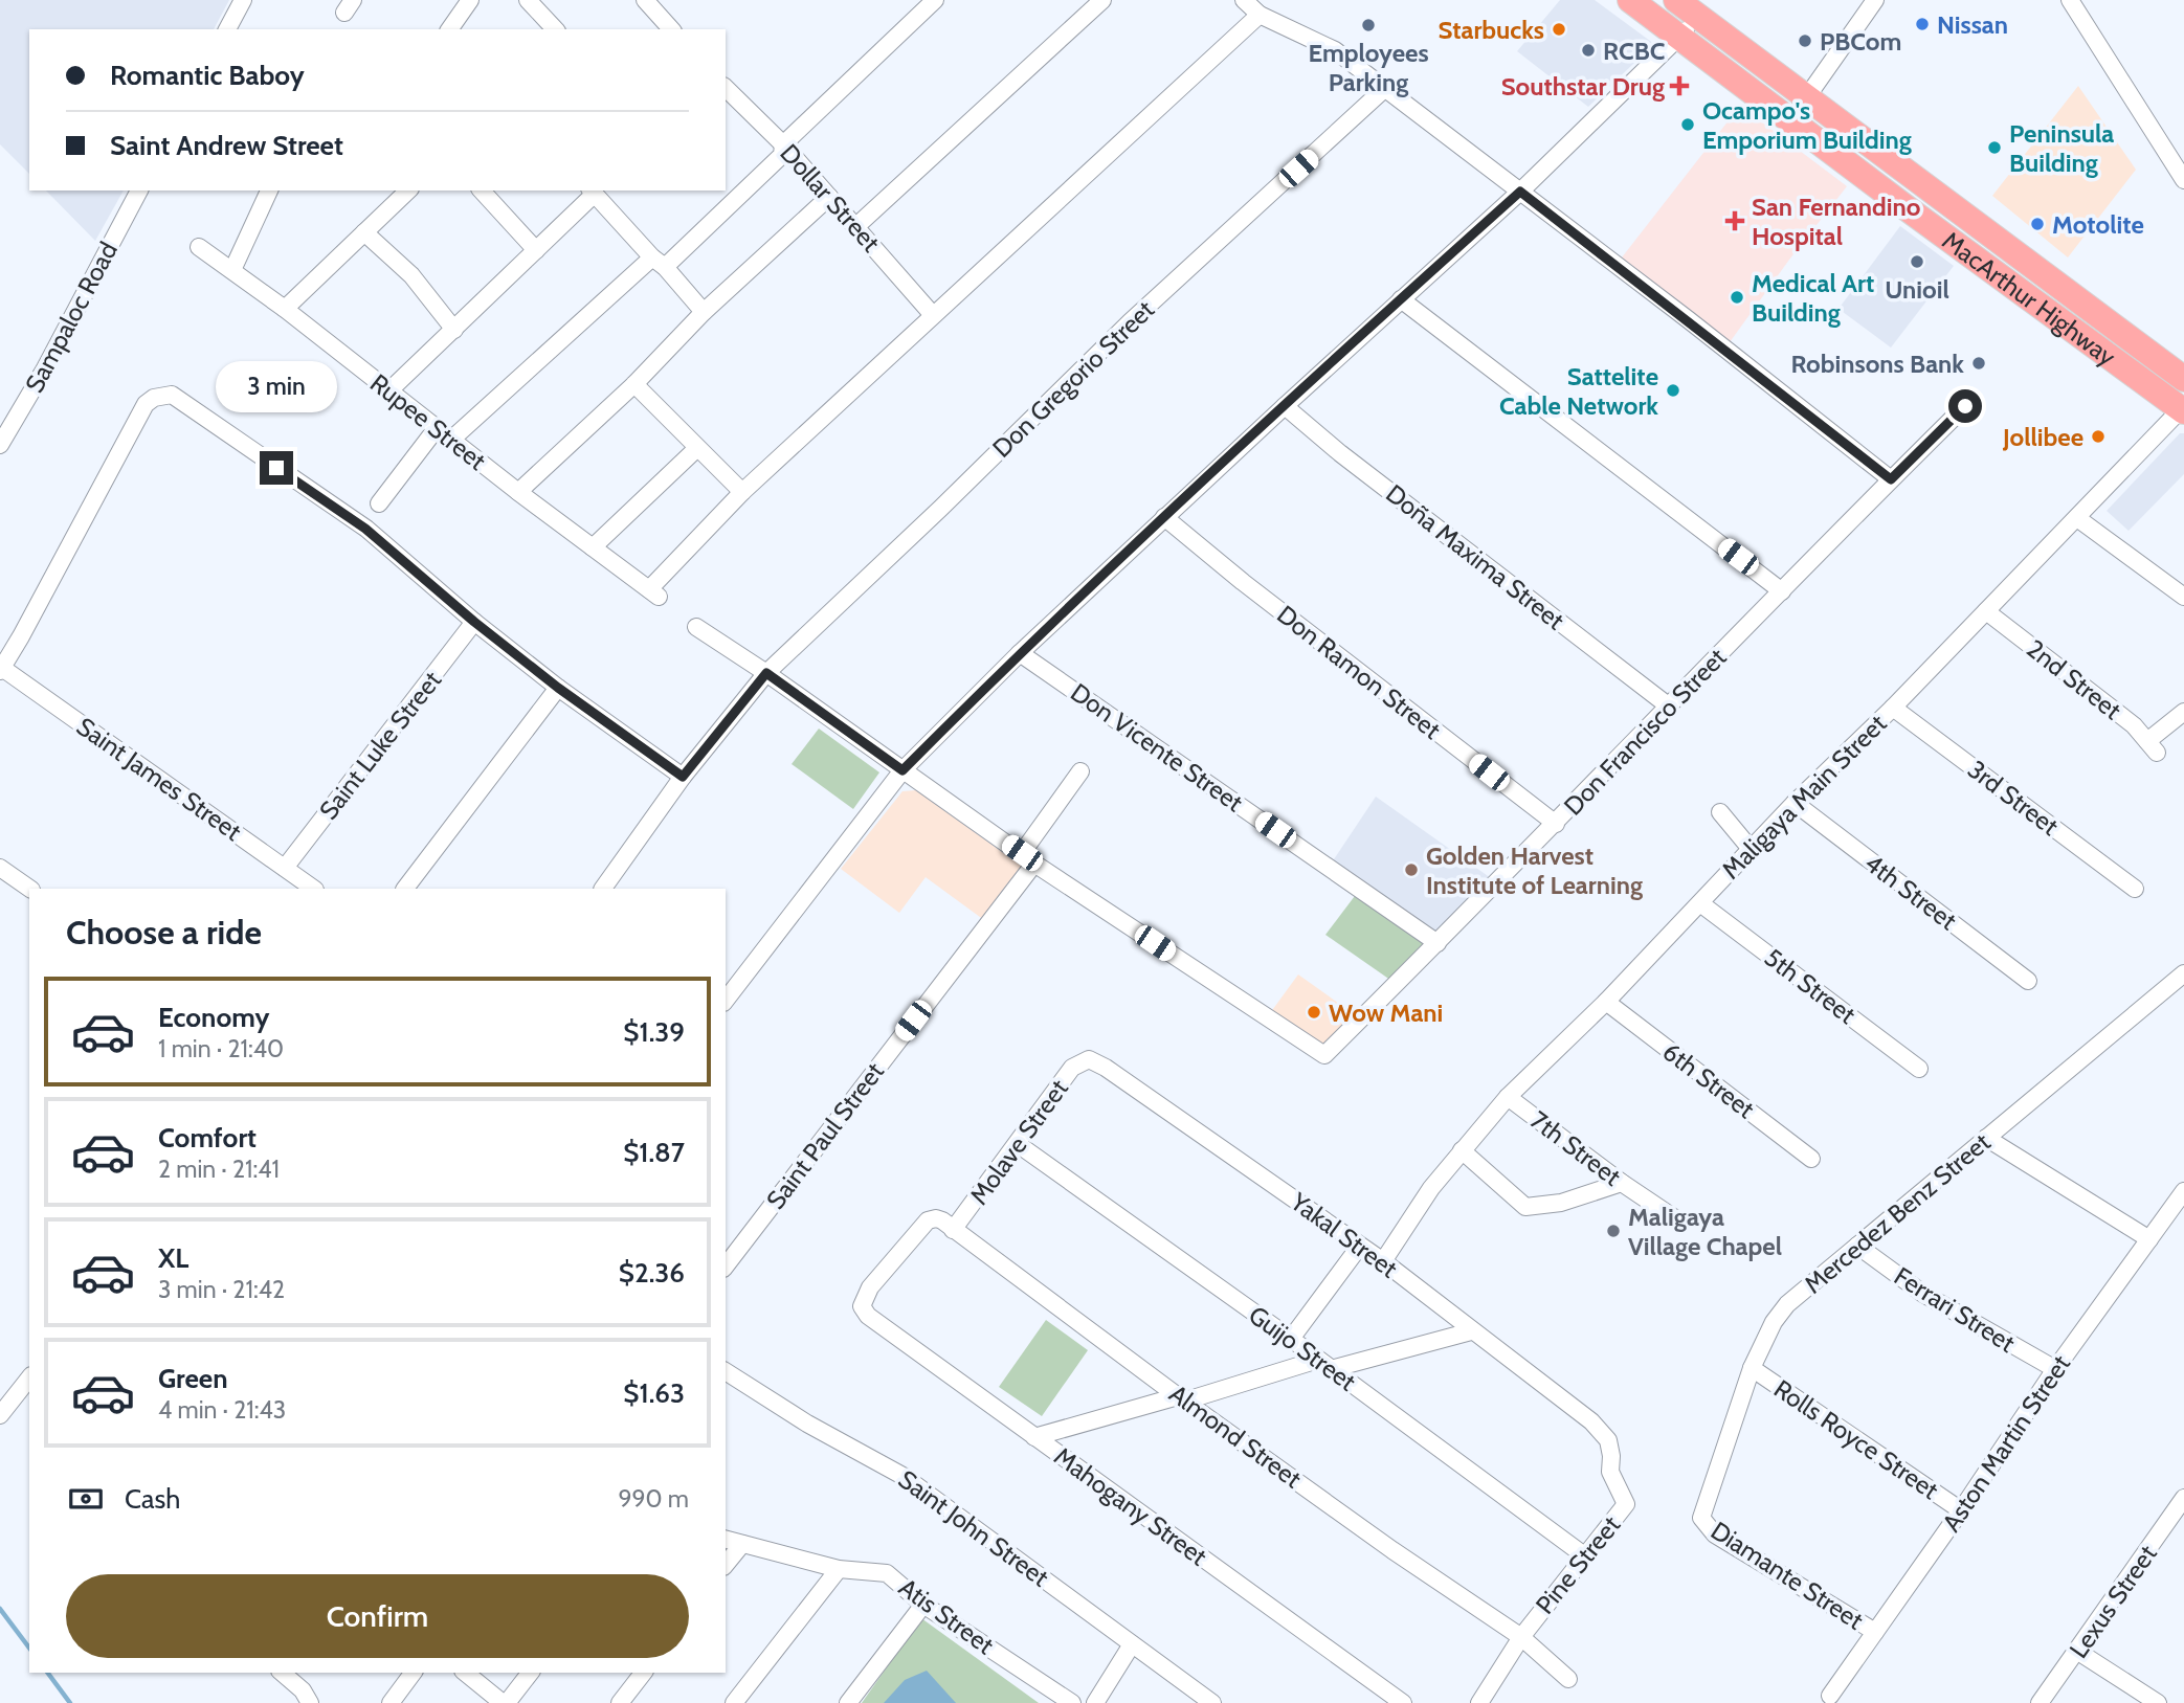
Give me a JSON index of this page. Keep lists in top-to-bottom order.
{
  "streets": {
    "highway": ["MacArthur Highway"],
    "street": [
      "Dollar Street",
      "Sampaloc Road",
      "Don Gregorio Street",
      "Rupee Street",
      "Doña Maxima Street",
      "Don Ramon Street",
      "2nd Street",
      "Don Francisco Street",
      "Saint Luke Street",
      "Don Vicente Street",
      "Saint James Street",
      "Maligaya Main Street",
      "3rd Street",
      "4th Street",
      "5th Street",
      "6th Street",
      "Saint Paul Street",
      "Molave Street",
      "7th Street",
      "Mercedez Benz Street",
      "Yakal Street",
      "Ferrari Street",
      "Guijo Street",
      "Almond Street",
      "Rolls Royce Street",
      "Aston Martin Street",
      "Mahogany Street",
      "Saint John Street",
      "Pine Street",
      "Diamante Street",
      "Lexus Street",
      "Atis Street"
    ]
  },
  "crossings": [
    ["MacArthur Highway", "Maligaya Main Street"],
    ["Doña Maxima Street", "Don Francisco Street"],
    ["Don Ramon Street", "Don Francisco Street"],
    ["2nd Street", "Maligaya Main Street"],
    ["Don Francisco Street", "Don Vicente Street"],
    ["Don Francisco Street", "Saint Paul Street"],
    ["Saint Luke Street", "Saint James Street"],
    ["Maligaya Main Street", "3rd Street"],
    ["Maligaya Main Street", "4th Street"],
    ["Maligaya Main Street", "5th Street"],
    ["Maligaya Main Street", "6th Street"],
    ["Maligaya Main Street", "7th Street"],
    ["Maligaya Main Street", "Yakal Street"],
    ["Molave Street", "Yakal Street"],
    ["Molave Street", "Guijo Street"],
    ["Molave Street", "Almond Street"],
    ["Molave Street", "Mahogany Street"],
    ["Mercedez Benz Street", "Ferrari Street"],
    ["Mercedez Benz Street", "Rolls Royce Street"],
    ["Mercedez Benz Street", "Diamante Street"],
    ["Yakal Street", "Pine Street"],
    ["Ferrari Street", "Aston Martin Street"],
    ["Guijo Street", "Pine Street"],
    ["Almond Street", "Mahogany Street"],
    ["Almond Street", "Pine Street"],
    ["Rolls Royce Street", "Aston Martin Street"],
    ["Aston Martin Street", "Diamante Street"]
  ],
  "places": {
    "other": [
      "Nissan",
      "Employees Parking",
      "Starbucks",
      "PBCom",
      "RCBC",
      "Ocampo's Emporium Building",
      "Peninsula Building",
      "Motolite",
      "Unioil",
      "Medical Art Building",
      "Robinsons Bank",
      "Sattelite Cable Network",
      "Jollibee",
      "Golden Harvest Institute of Learning",
      "Wow Mani",
      "Maligaya Village Chapel"
    ],
    "health": ["Southstar Drug", "San Fernandino Hospital"]
  },
  "page": {
    "banner": ["Romantic Baboy", "Saint Andrew Street"],
    "bubble": "3 min",
    "heading": "Choose a ride",
    "list": [
      {
        "name": "Economy",
        "note": "1 min · 21:40",
        "value": "$1.39"
      },
      {
        "name": "Comfort",
        "note": "2 min · 21:41",
        "value": "$1.87"
      },
      {
        "name": "XL",
        "note": "3 min · 21:42",
        "value": "$2.36"
      },
      {
        "name": "Green",
        "note": "4 min · 21:43",
        "value": "$1.63"
      }
    ],
    "pay": ["Cash", "990 m"],
    "buttons": "Confirm"
  }
}
